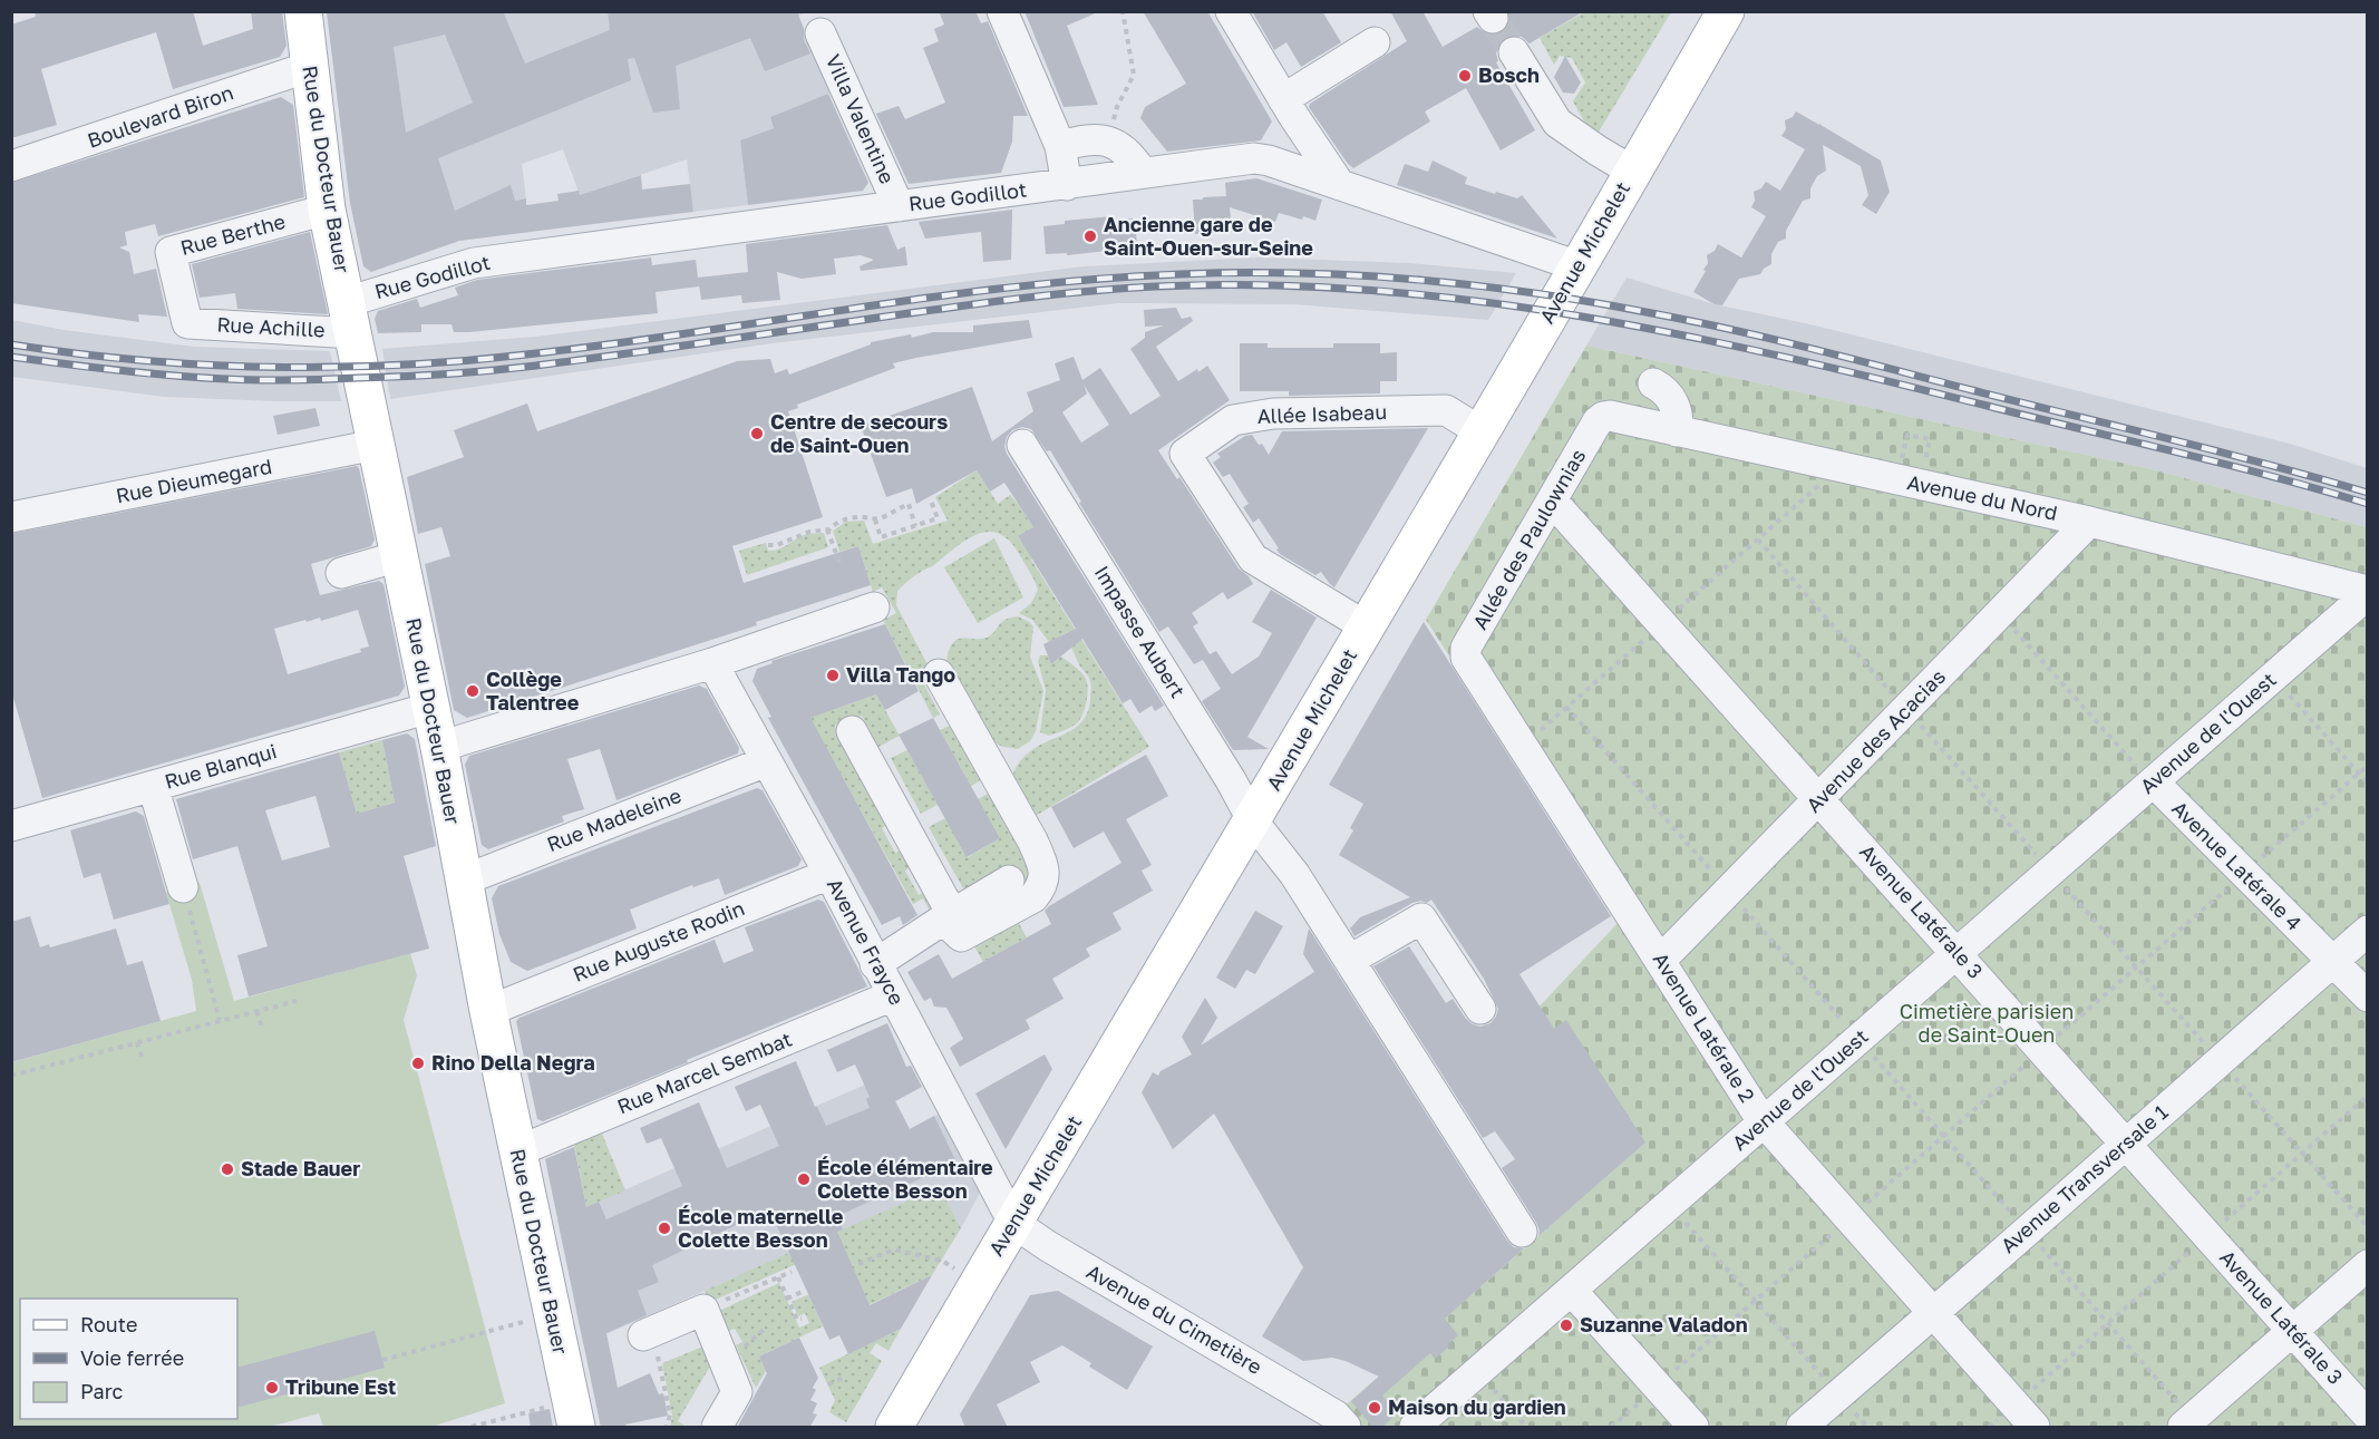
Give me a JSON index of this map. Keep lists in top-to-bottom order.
{
  "streets": {
    "main road": ["Rue du Docteur Bauer", "Avenue Michelet"],
    "street": [
      "Boulevard Biron",
      "Villa Valentine",
      "Rue Godillot",
      "Rue Berthe",
      "Rue Achille",
      "Allée Isabeau",
      "Rue Dieumegard",
      "Avenue du Nord",
      "Allée des Paulownias",
      "Impasse Aubert",
      "Avenue de l'Ouest",
      "Avenue des Acacias",
      "Rue Blanqui",
      "Rue Madeleine",
      "Avenue Latérale 4",
      "Avenue Latérale 3",
      "Rue Auguste Rodin",
      "Avenue Frayce",
      "Avenue Latérale 2",
      "Rue Marcel Sembat",
      "Avenue Transversale 1",
      "Avenue du Cimetière"
    ]
  },
  "crossings": [
    ["Boulevard Biron", "Rue du Docteur Bauer"],
    ["Villa Valentine", "Rue Godillot"],
    ["Rue du Docteur Bauer", "Rue Godillot"],
    ["Rue du Docteur Bauer", "Rue Berthe"],
    ["Rue du Docteur Bauer", "Rue Achille"],
    ["Rue du Docteur Bauer", "Rue Dieumegard"],
    ["Rue du Docteur Bauer", "Rue Blanqui"],
    ["Rue du Docteur Bauer", "Rue Madeleine"],
    ["Rue du Docteur Bauer", "Rue Auguste Rodin"],
    ["Rue du Docteur Bauer", "Rue Marcel Sembat"],
    ["Rue Godillot", "Avenue Michelet"],
    ["Rue Godillot", "Rue Achille"],
    ["Rue Berthe", "Rue Achille"],
    ["Avenue Michelet", "Allée Isabeau"],
    ["Avenue Michelet", "Impasse Aubert"],
    ["Avenue Michelet", "Avenue Frayce"],
    ["Avenue Michelet", "Avenue du Cimetière"],
    ["Avenue du Nord", "Allée des Paulownias"],
    ["Avenue du Nord", "Avenue de l'Ouest"],
    ["Avenue du Nord", "Avenue des Acacias"],
    ["Allée des Paulownias", "Avenue Latérale 3"],
    ["Allée des Paulownias", "Avenue Latérale 2"],
    ["Avenue de l'Ouest", "Avenue Latérale 4"],
    ["Avenue de l'Ouest", "Avenue Latérale 3"],
    ["Avenue de l'Ouest", "Avenue Latérale 2"],
    ["Avenue des Acacias", "Avenue Latérale 3"],
    ["Avenue des Acacias", "Avenue Latérale 2"],
    ["Rue Madeleine", "Avenue Frayce"],
    ["Avenue Latérale 4", "Avenue Transversale 1"],
    ["Avenue Latérale 3", "Avenue Transversale 1"],
    ["Rue Auguste Rodin", "Avenue Frayce"],
    ["Avenue Frayce", "Rue Marcel Sembat"],
    ["Avenue Frayce", "Avenue du Cimetière"],
    ["Avenue Latérale 2", "Avenue Transversale 1"]
  ],
  "parks": ["Cimetière parisien de Saint-Ouen"],
  "places": [
    "Bosch",
    "Ancienne gare de Saint-Ouen-sur-Seine",
    "Centre de secours de Saint-Ouen",
    "Villa Tango",
    "Collège Talentree",
    "Rino Della Negra",
    "Stade Bauer",
    "École élémentaire Colette Besson",
    "École maternelle Colette Besson",
    "Suzanne Valadon",
    "Tribune Est",
    "Maison du gardien"
  ],
  "legend": ["Route", "Voie ferrée", "Parc"]
}
